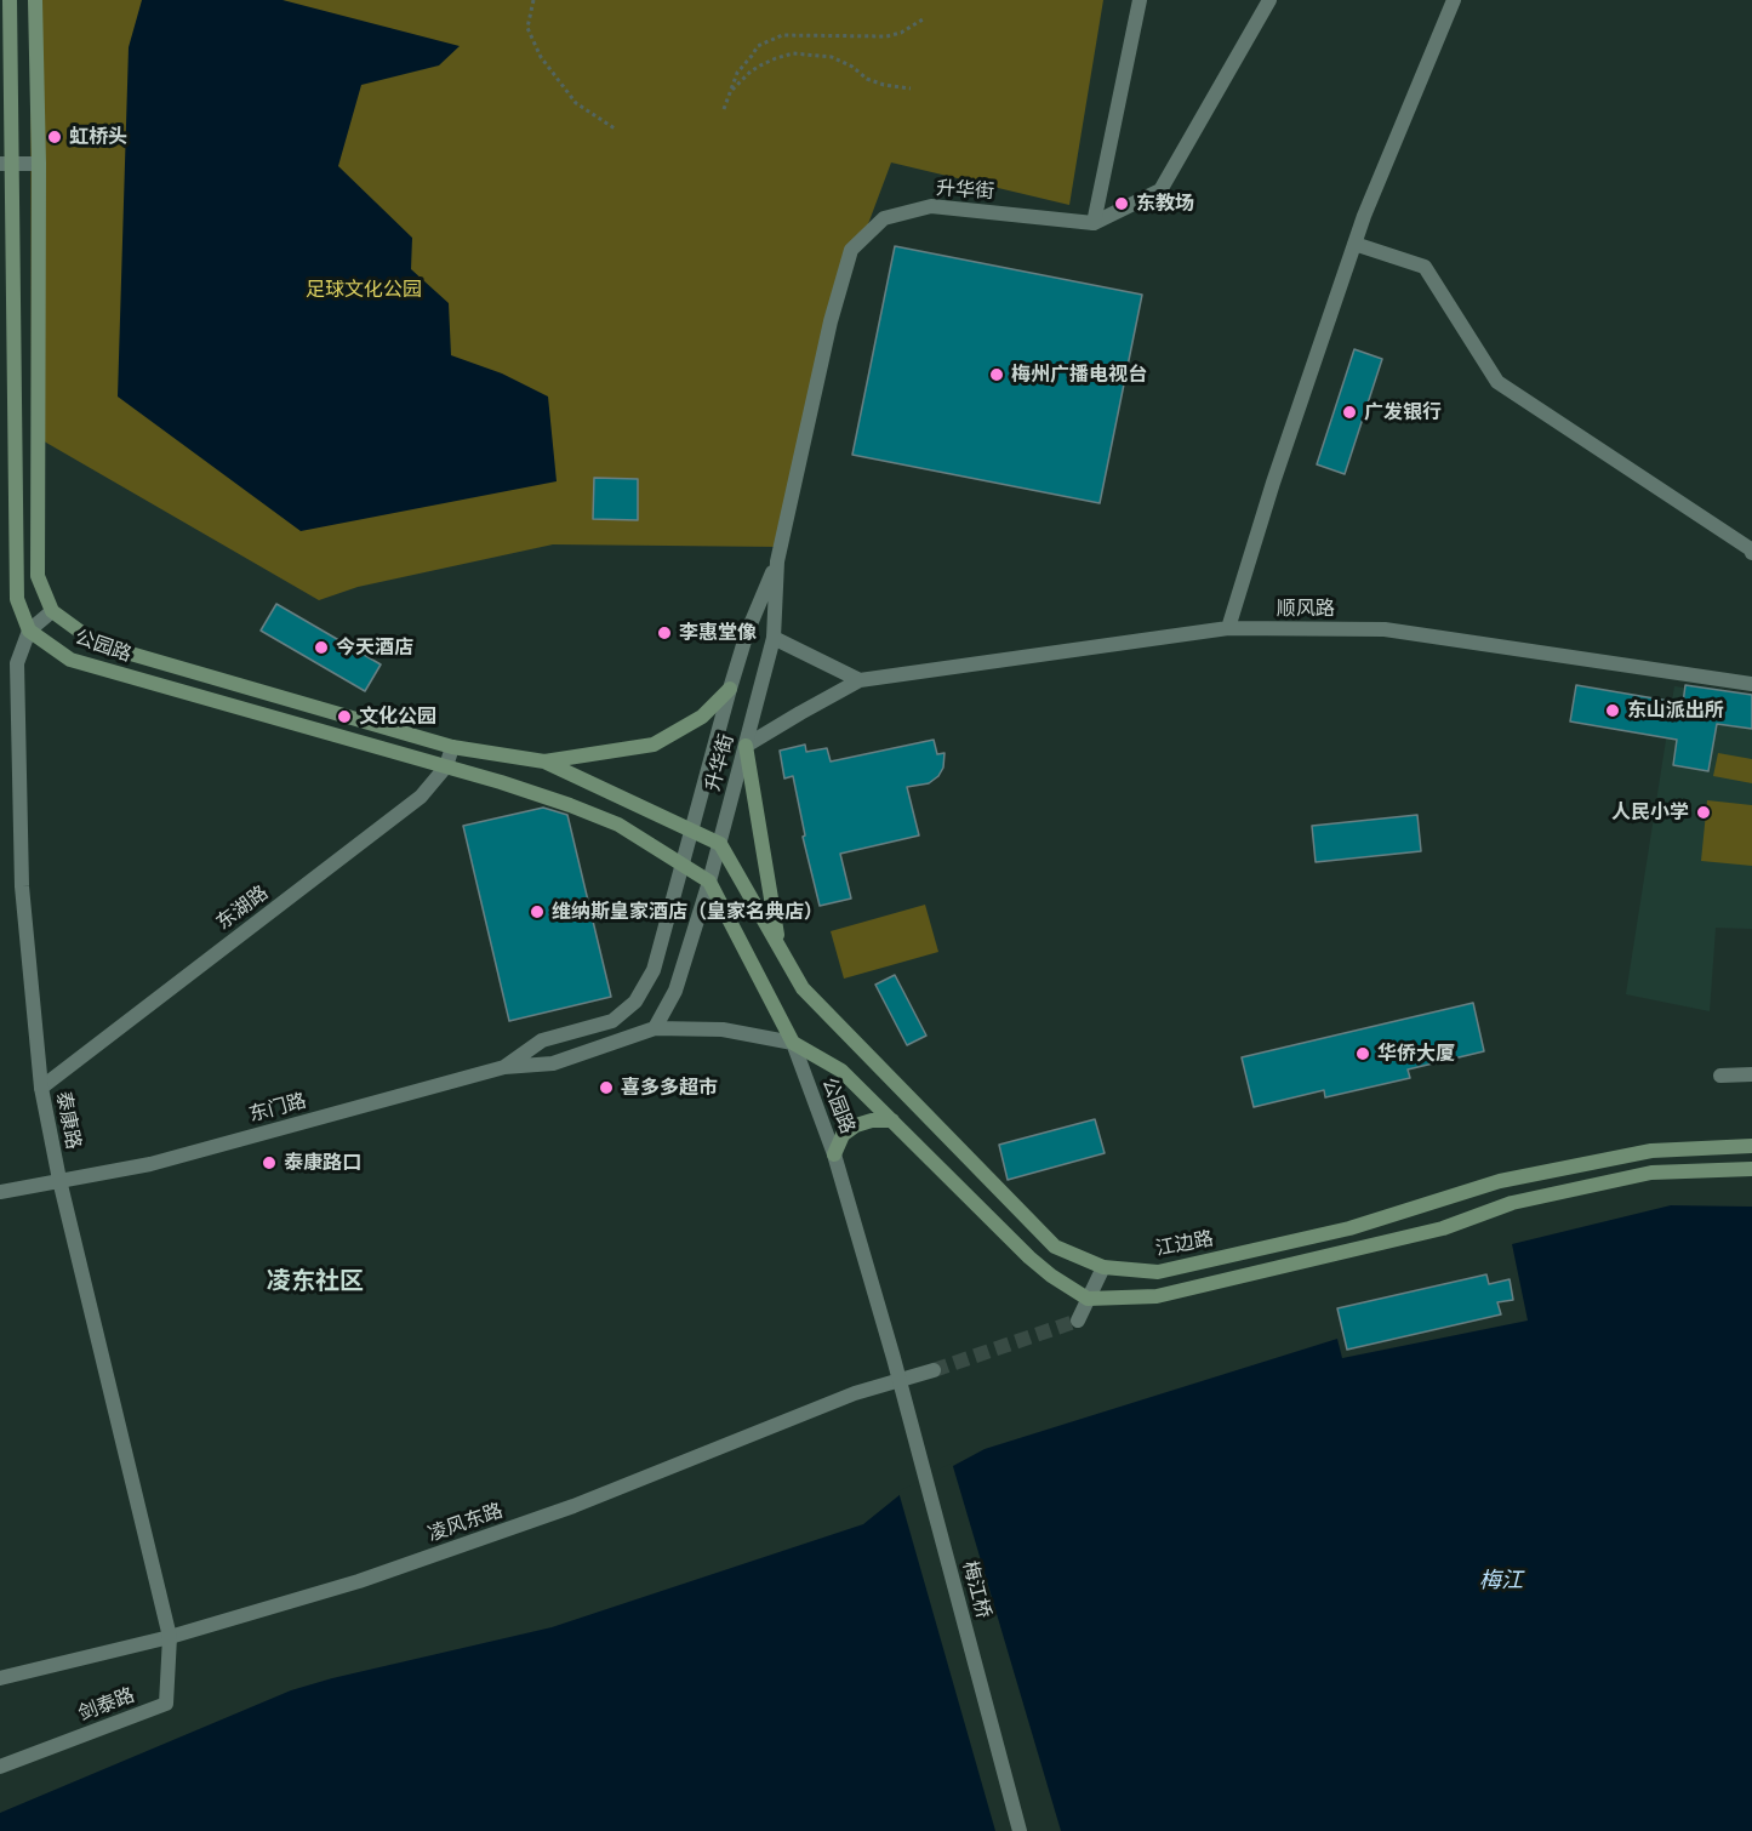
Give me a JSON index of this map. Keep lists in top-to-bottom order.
{
  "streets": {
    "main road": ["公园路", "江边路"],
    "street": [
      "升华街",
      "顺风路",
      "东湖路",
      "东门路",
      "泰康路",
      "凌风东路",
      "梅江桥",
      "剑泰路"
    ]
  },
  "crossings": [
    ["升华街", "顺风路"],
    ["升华街", "公园路"],
    ["升华街", "东门路"],
    ["升华街", "江边路"],
    ["公园路", "东湖路"],
    ["公园路", "东门路"],
    ["公园路", "泰康路"],
    ["公园路", "江边路"],
    ["公园路", "梅江桥"],
    ["东湖路", "泰康路"],
    ["东门路", "泰康路"],
    ["泰康路", "凌风东路"],
    ["泰康路", "剑泰路"],
    ["凌风东路", "剑泰路"]
  ],
  "districts": ["凌东社区"],
  "water": ["梅江"],
  "parks": ["足球文化公园"],
  "places": [
    "虹桥头",
    "东教场",
    "梅州广播电视台",
    "广发银行",
    "李惠堂像",
    "今天酒店",
    "东山派出所",
    "文化公园",
    "人民小学",
    "维纳斯皇家酒店（皇家名典店）",
    "华侨大厦",
    "喜多多超市",
    "泰康路口"
  ]
}
